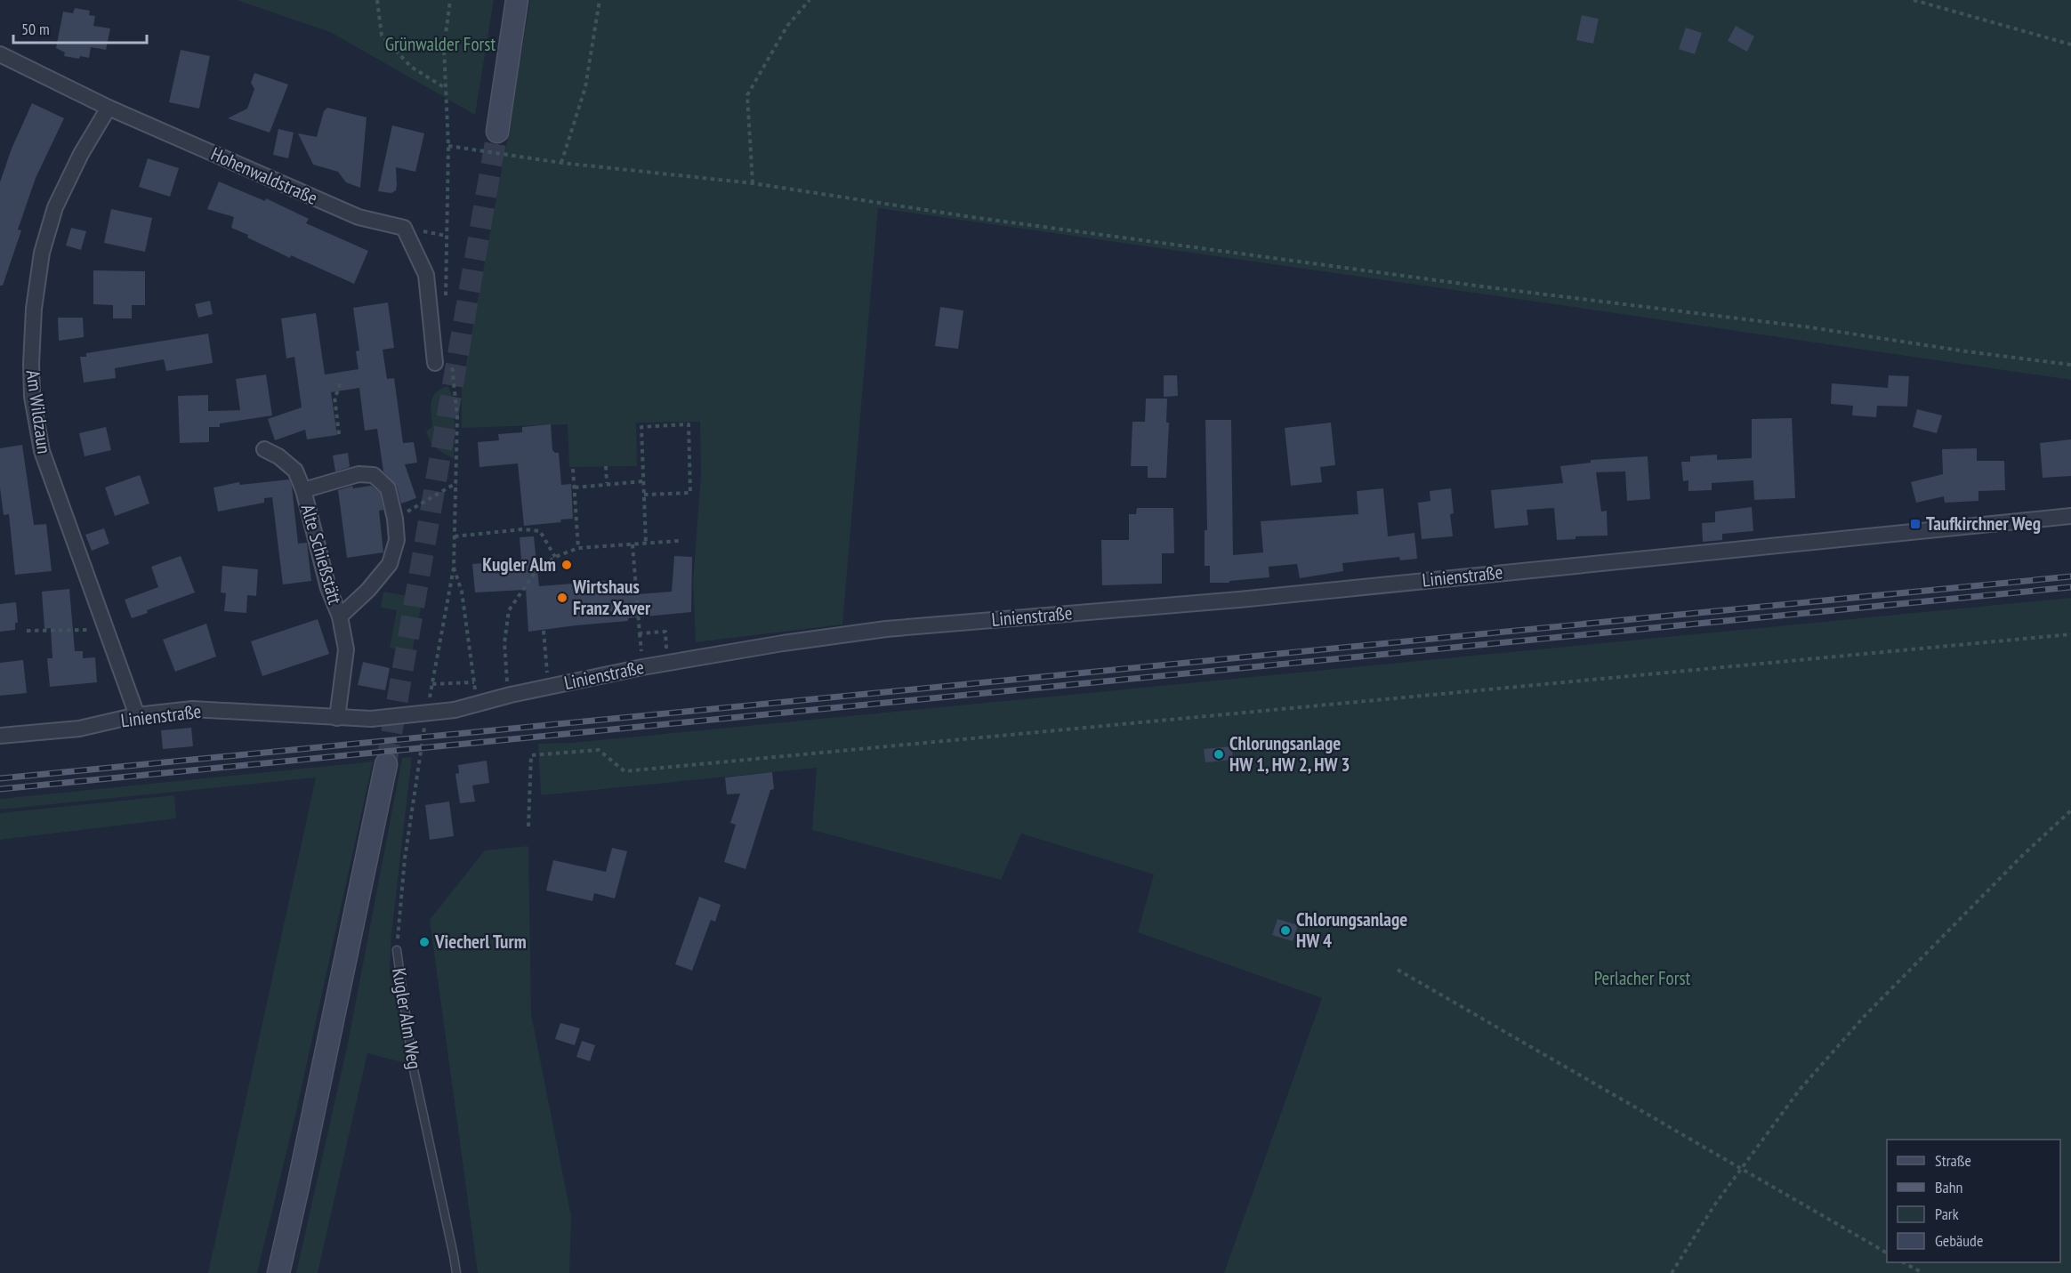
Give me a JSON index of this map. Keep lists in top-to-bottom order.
{
  "streets": {
    "street": [
      "Hohenwaldstraße",
      "Am Wildzaun",
      "Alte Schießstätt",
      "Linienstraße"
    ],
    "lane": ["Kugler Alm Weg"]
  },
  "crossings": [
    ["Hohenwaldstraße", "Am Wildzaun"],
    ["Am Wildzaun", "Linienstraße"],
    ["Alte Schießstätt", "Linienstraße"]
  ],
  "parks": ["Grünwalder Forst", "Perlacher Forst"],
  "places": {
    "transit": ["Taufkirchner Weg"],
    "other": [
      "Kugler Alm",
      "Wirtshaus Franz Xaver",
      "Chlorungsanlage HW 1, HW 2, HW 3",
      "Chlorungsanlage HW 4",
      "Viecherl Turm"
    ]
  },
  "legend": [
    "Straße",
    "Bahn",
    "Park",
    "Gebäude"
  ],
  "scale_bar": "50 m"
}
